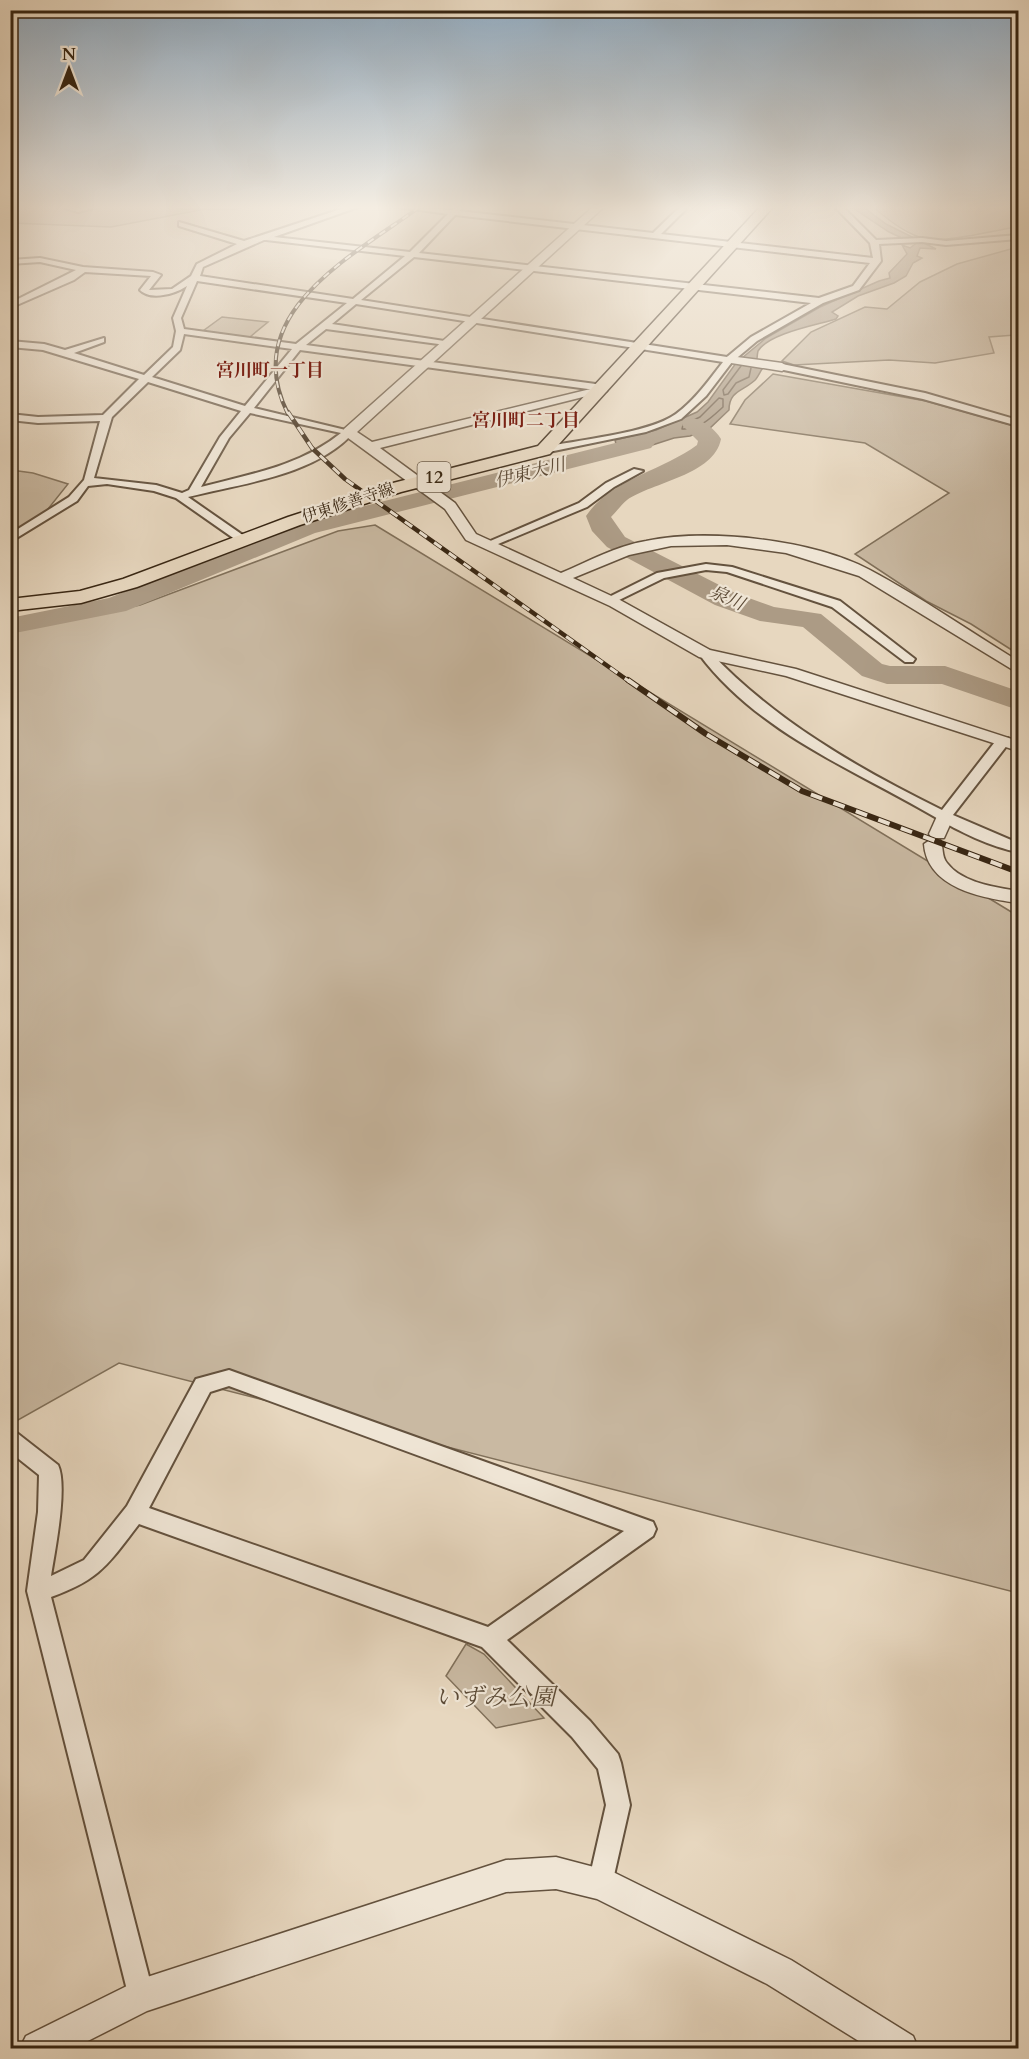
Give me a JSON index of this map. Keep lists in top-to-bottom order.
{
  "streets": {
    "main road": ["12", "伊東修善寺線"]
  },
  "districts": ["宮川町一丁目", "宮川町二丁目"],
  "water": ["伊東大川", "泉川"],
  "parks": ["いずみ公園"],
  "north": "top"
}
